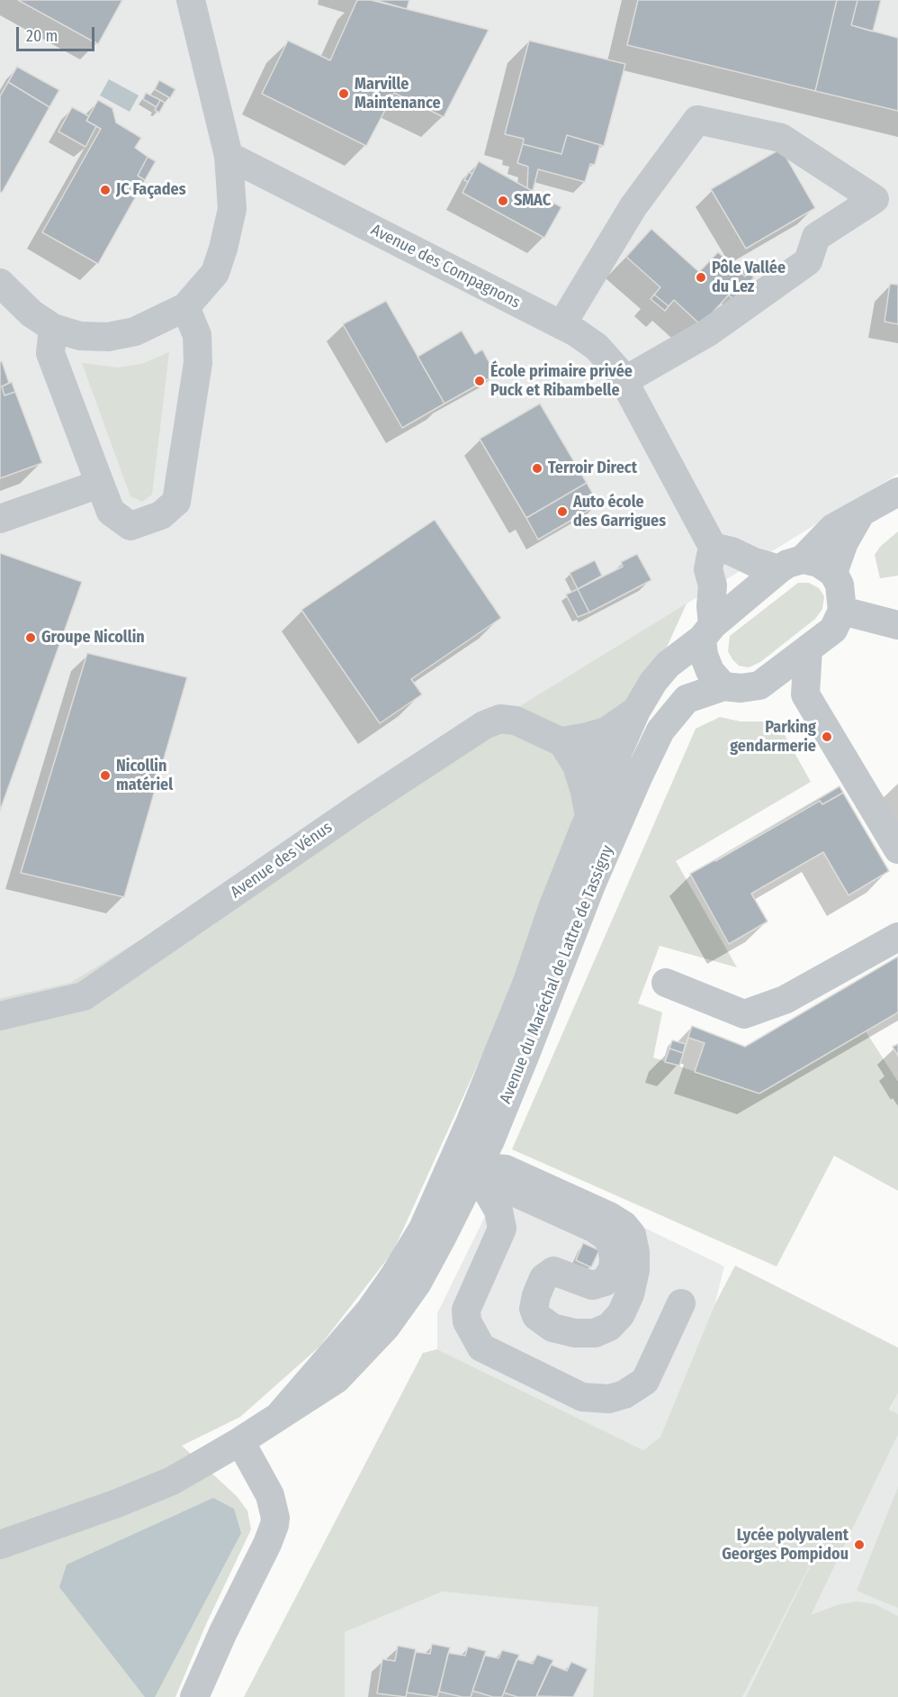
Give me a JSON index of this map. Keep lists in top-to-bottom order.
{
  "streets": {
    "street": ["Avenue des Compagnons", "Avenue des Vénus", "Avenue du Maréchal de Lattre de Tassigny"]
  },
  "crossings": [
    ["Avenue des Vénus", "Avenue du Maréchal de Lattre de Tassigny"]
  ],
  "places": [
    "Marville Maintenance",
    "JC Façades",
    "SMAC",
    "Pôle Vallée du Lez",
    "École primaire privée Puck et Ribambelle",
    "Terroir Direct",
    "Auto école des Garrigues",
    "Groupe Nicollin",
    "Parking gendarmerie",
    "Nicollin matériel",
    "Lycée polyvalent Georges Pompidou"
  ],
  "scale_bar": "20 m"
}
